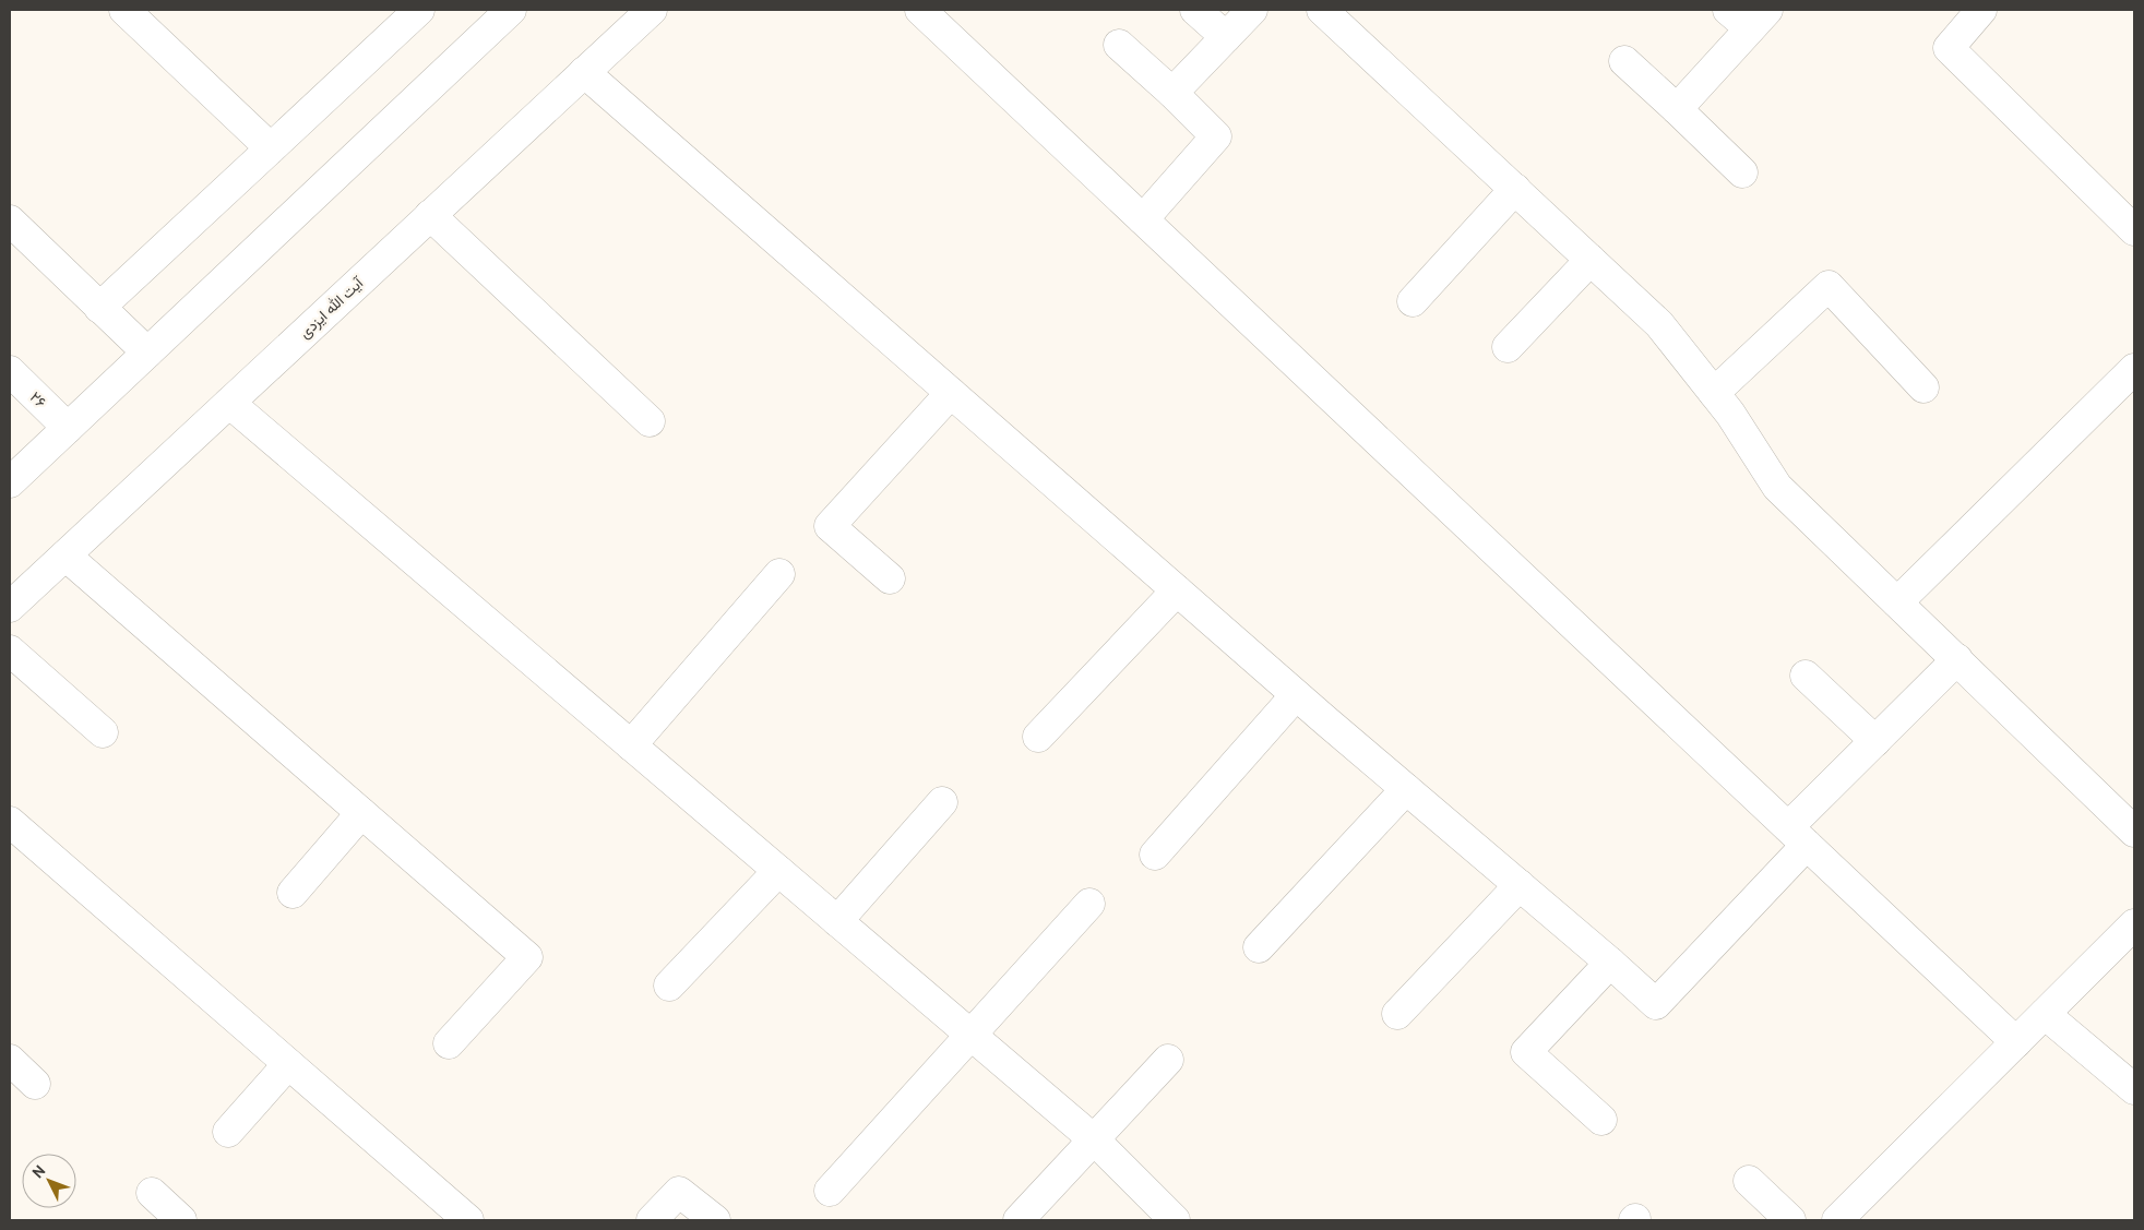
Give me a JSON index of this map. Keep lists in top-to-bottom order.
{
  "streets": {
    "main road": ["آیت الله ایزدی", "۲۶"]
  },
  "north": "top left"
}
